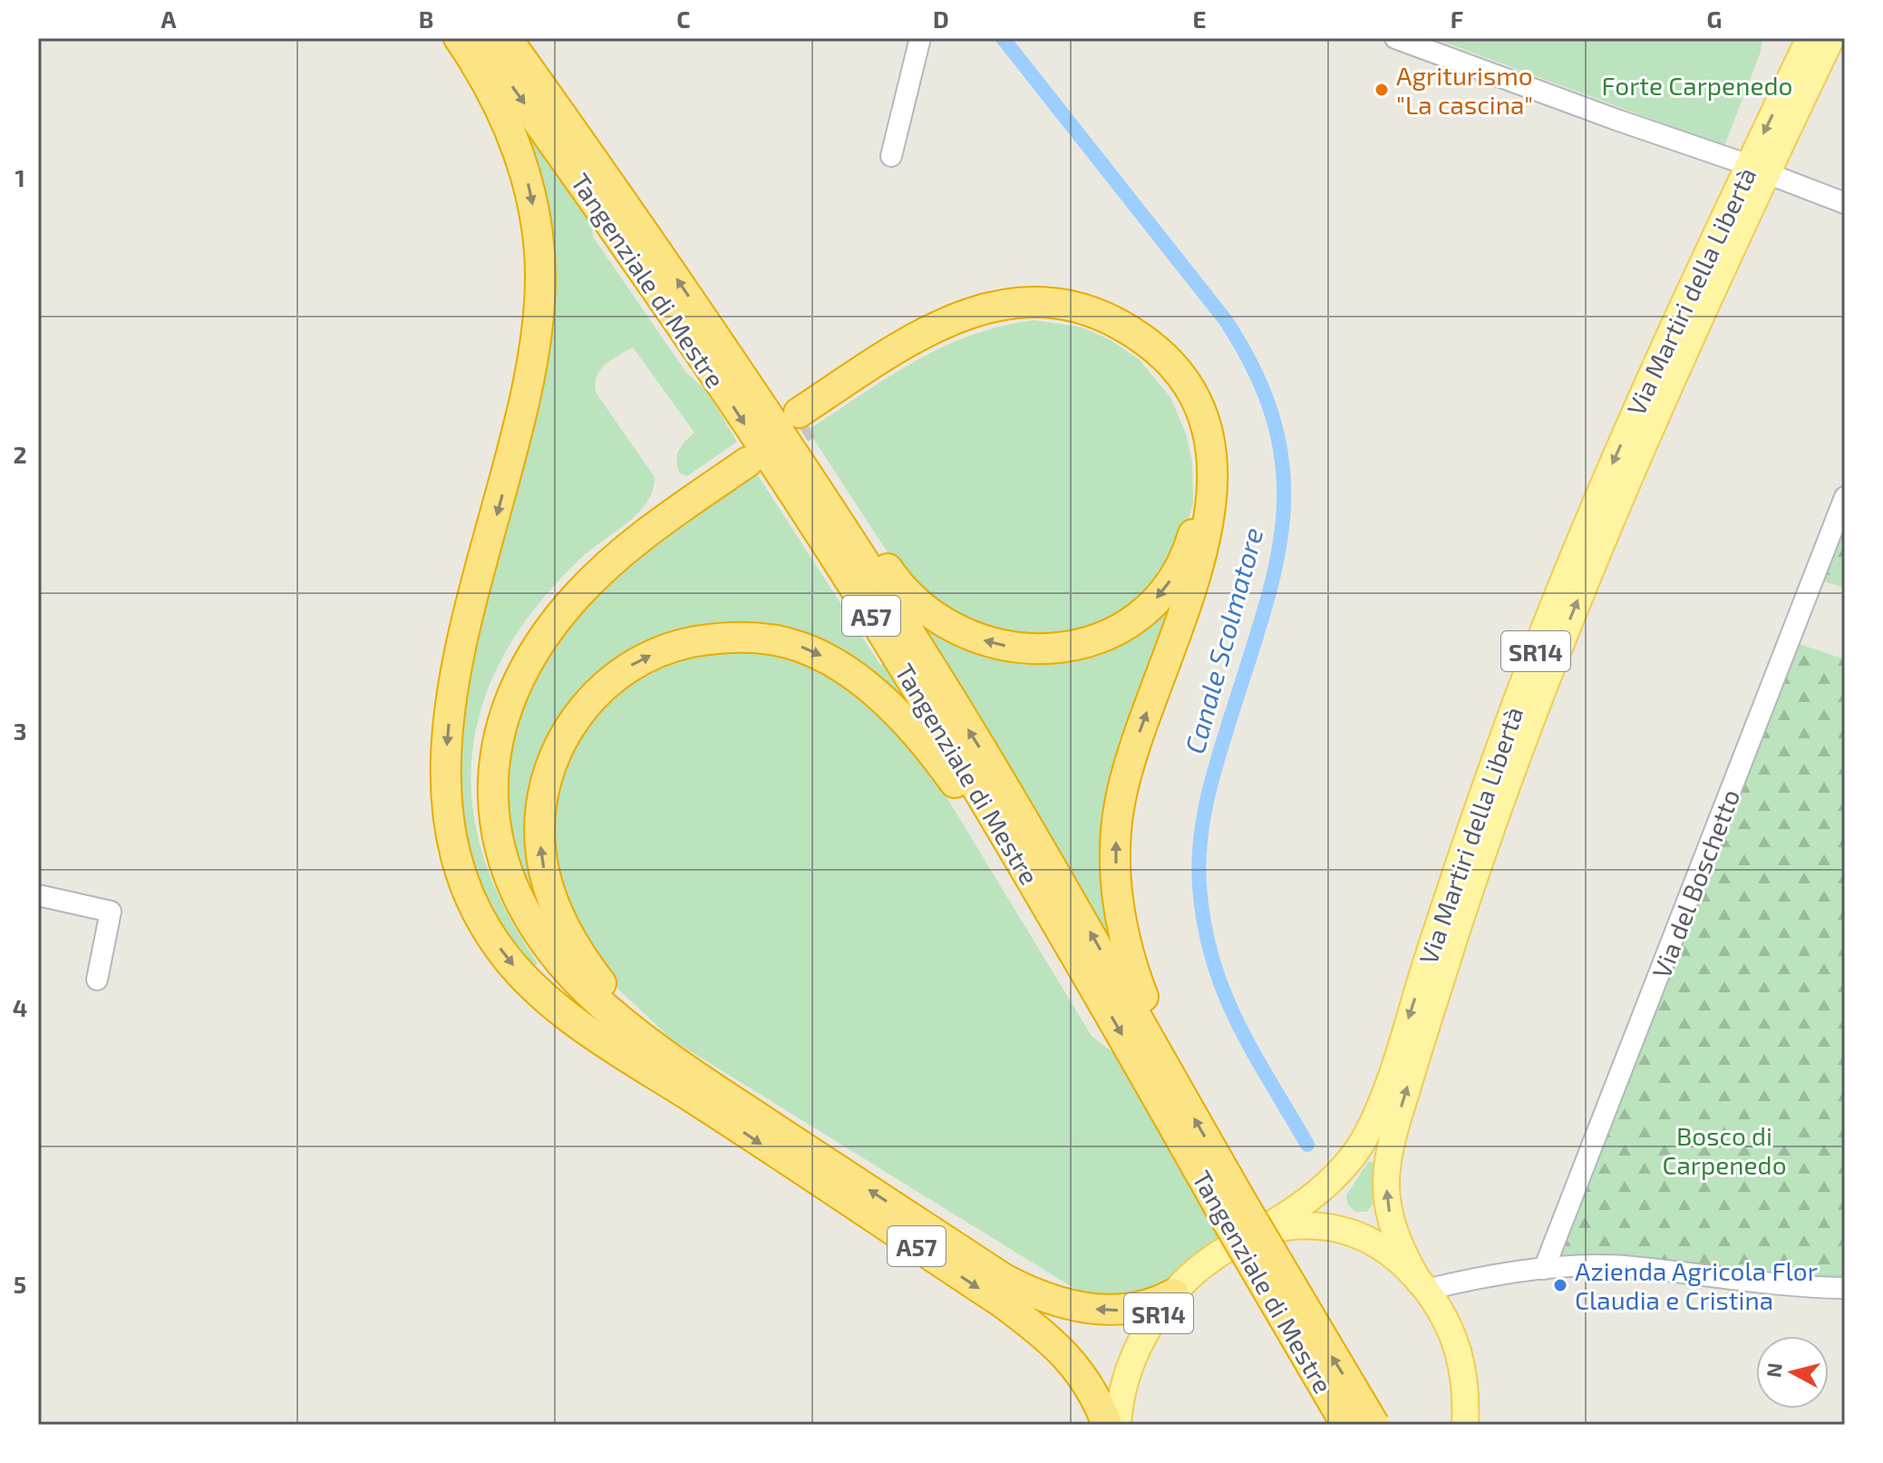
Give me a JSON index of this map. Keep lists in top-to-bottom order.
{
  "streets": {
    "highway": ["Tangenziale di Mestre", "A57"],
    "main road": ["Via Martiri della Libertà", "SR14"],
    "street": ["Via del Boschetto"]
  },
  "crossings": [
    ["Tangenziale di Mestre", "A57"],
    ["Via Martiri della Libertà", "SR14"],
    ["A57", "SR14"]
  ],
  "water": ["Canale Scolmatore"],
  "parks": ["Forte Carpenedo", "Bosco di Carpenedo"],
  "places": ["Agriturismo \"La cascina\"", "Azienda Agricola Flor Claudia e Cristina"],
  "north": "left",
  "grid": {
    "columns": [
      "A",
      "B",
      "C",
      "D",
      "E",
      "F",
      "G"
    ],
    "rows": [
      "1",
      "2",
      "3",
      "4",
      "5"
    ]
  }
}
